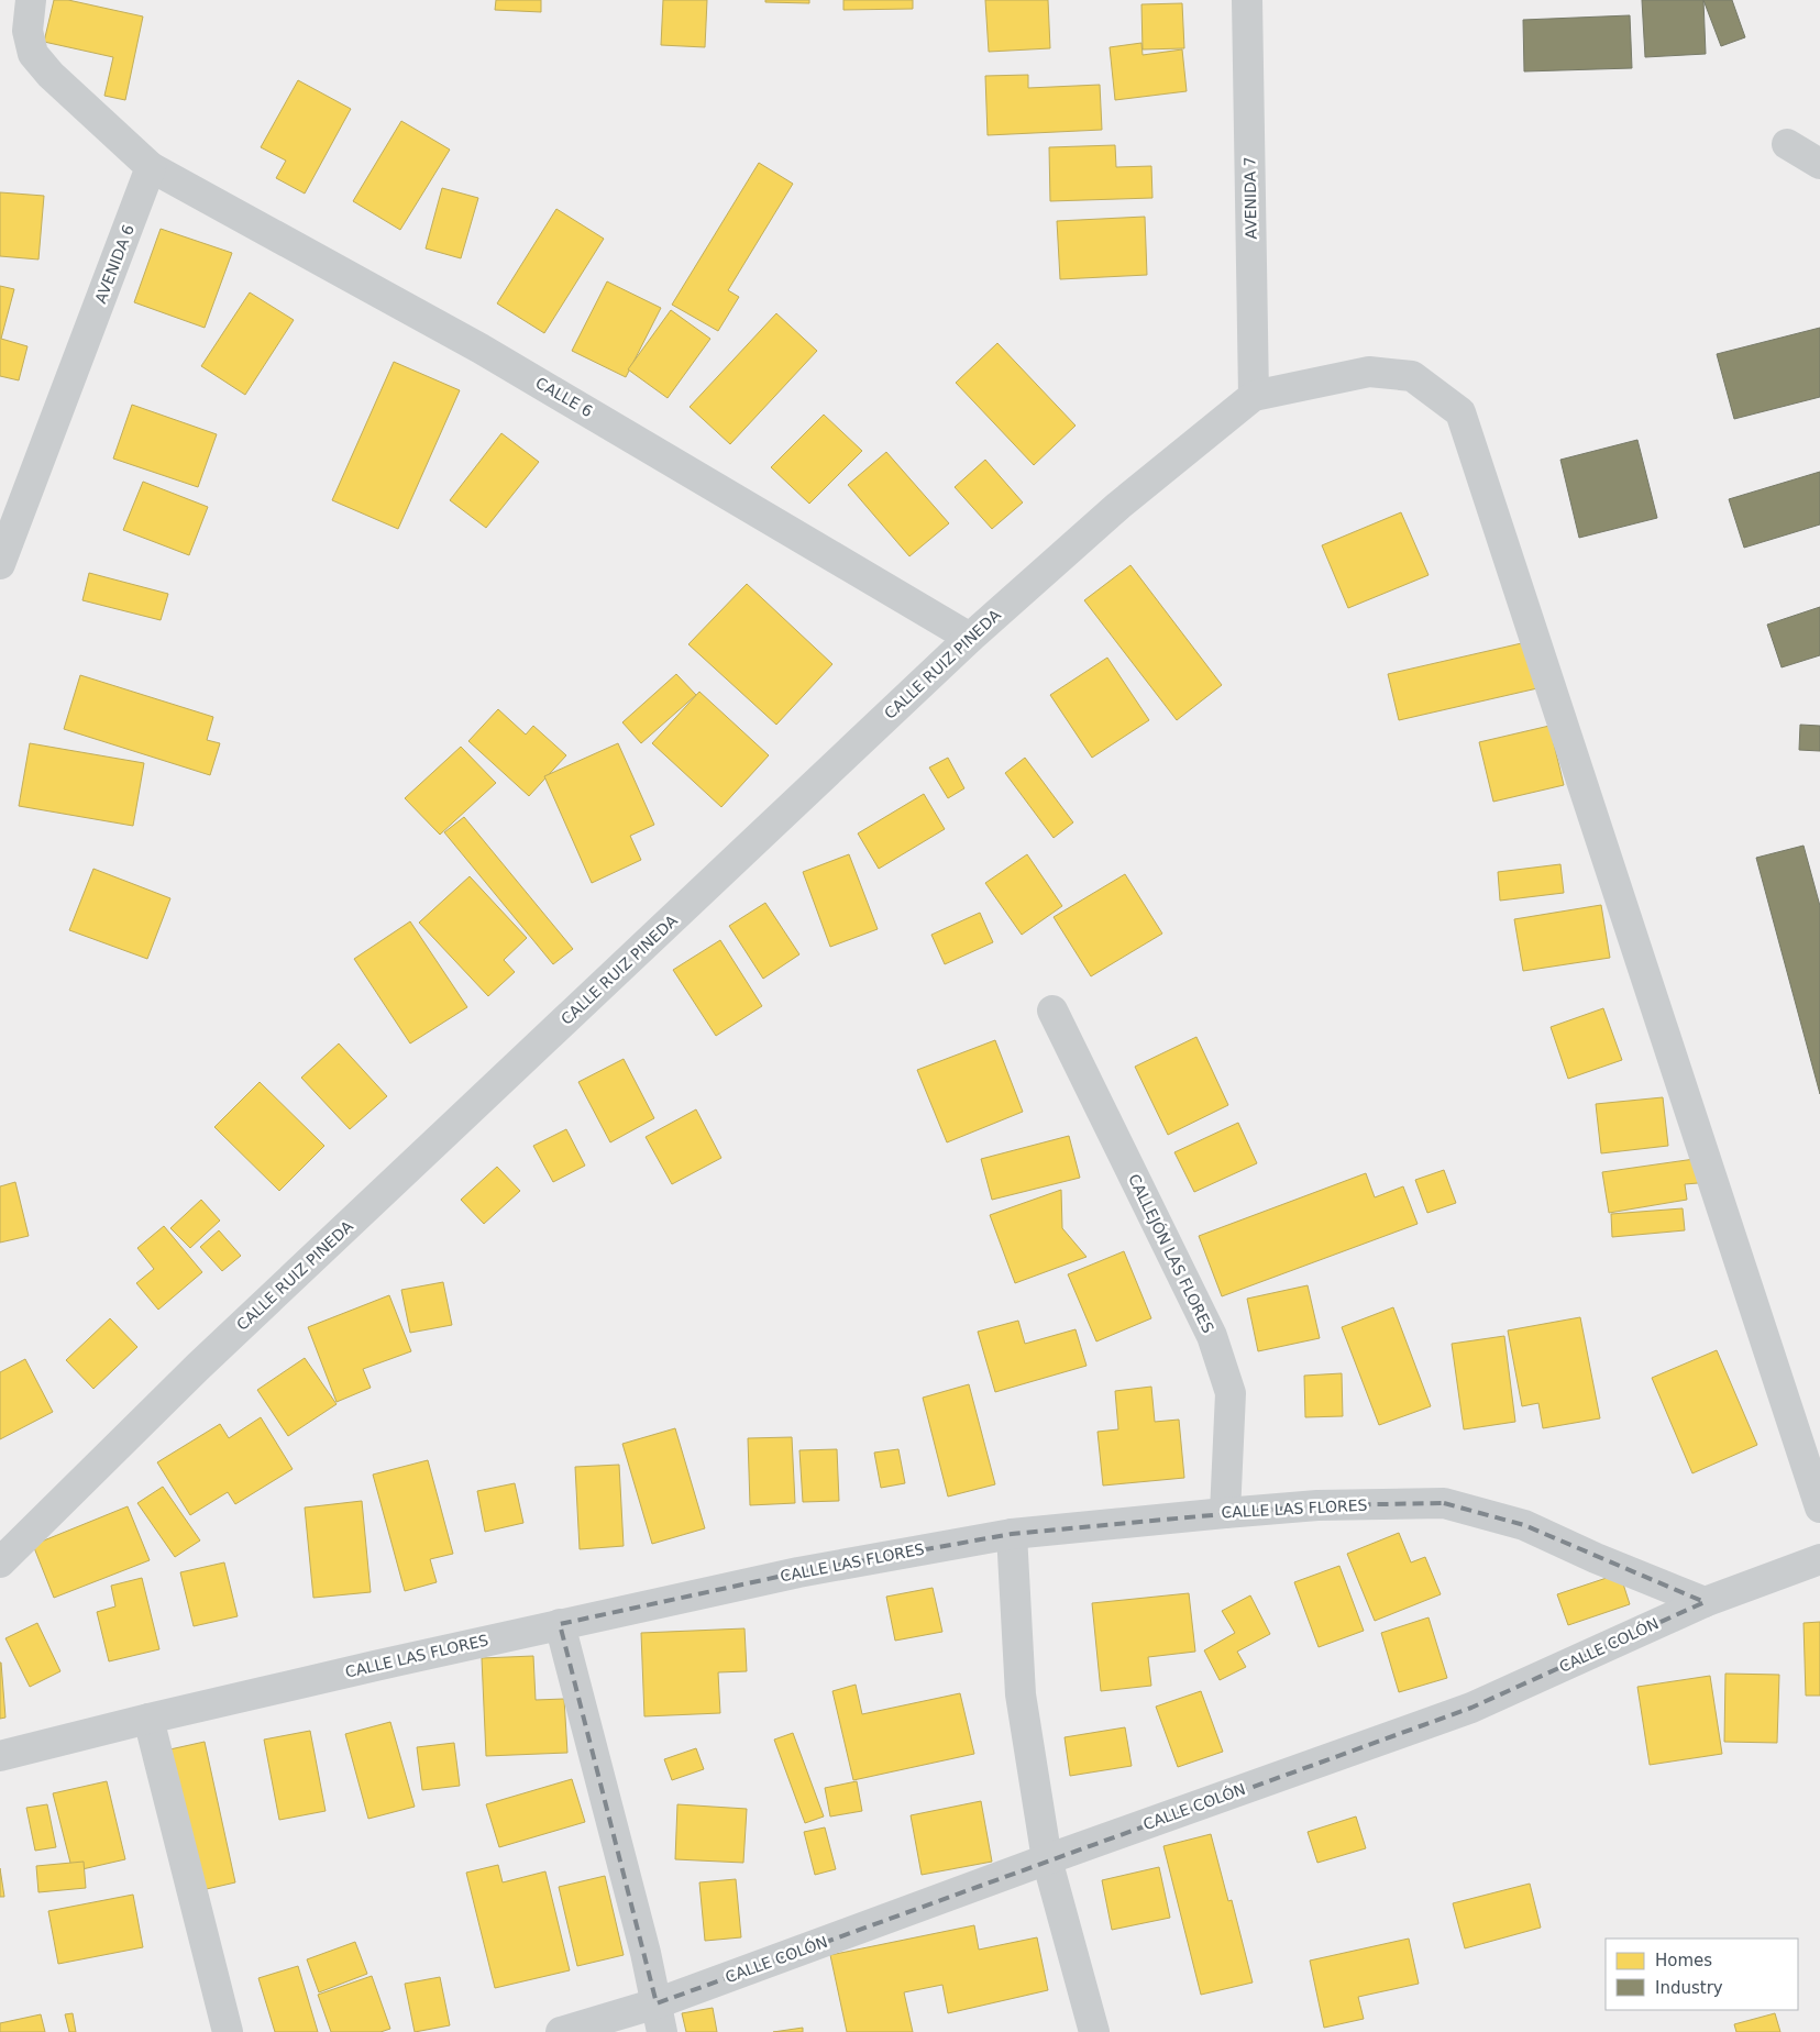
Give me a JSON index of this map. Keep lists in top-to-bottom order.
{
  "streets": {
    "street": [
      "AVENIDA 7",
      "AVENIDA 6",
      "CALLE 6",
      "CALLE RUIZ PINEDA",
      "CALLEJÓN LAS FLORES",
      "CALLE LAS FLORES",
      "CALLE COLÓN"
    ]
  },
  "crossings": [
    ["AVENIDA 7", "CALLE RUIZ PINEDA"],
    ["AVENIDA 6", "CALLE 6"],
    ["CALLE 6", "CALLE RUIZ PINEDA"],
    ["CALLEJÓN LAS FLORES", "CALLE LAS FLORES"],
    ["CALLE LAS FLORES", "CALLE COLÓN"]
  ],
  "legend": ["Homes", "Industry"]
}
